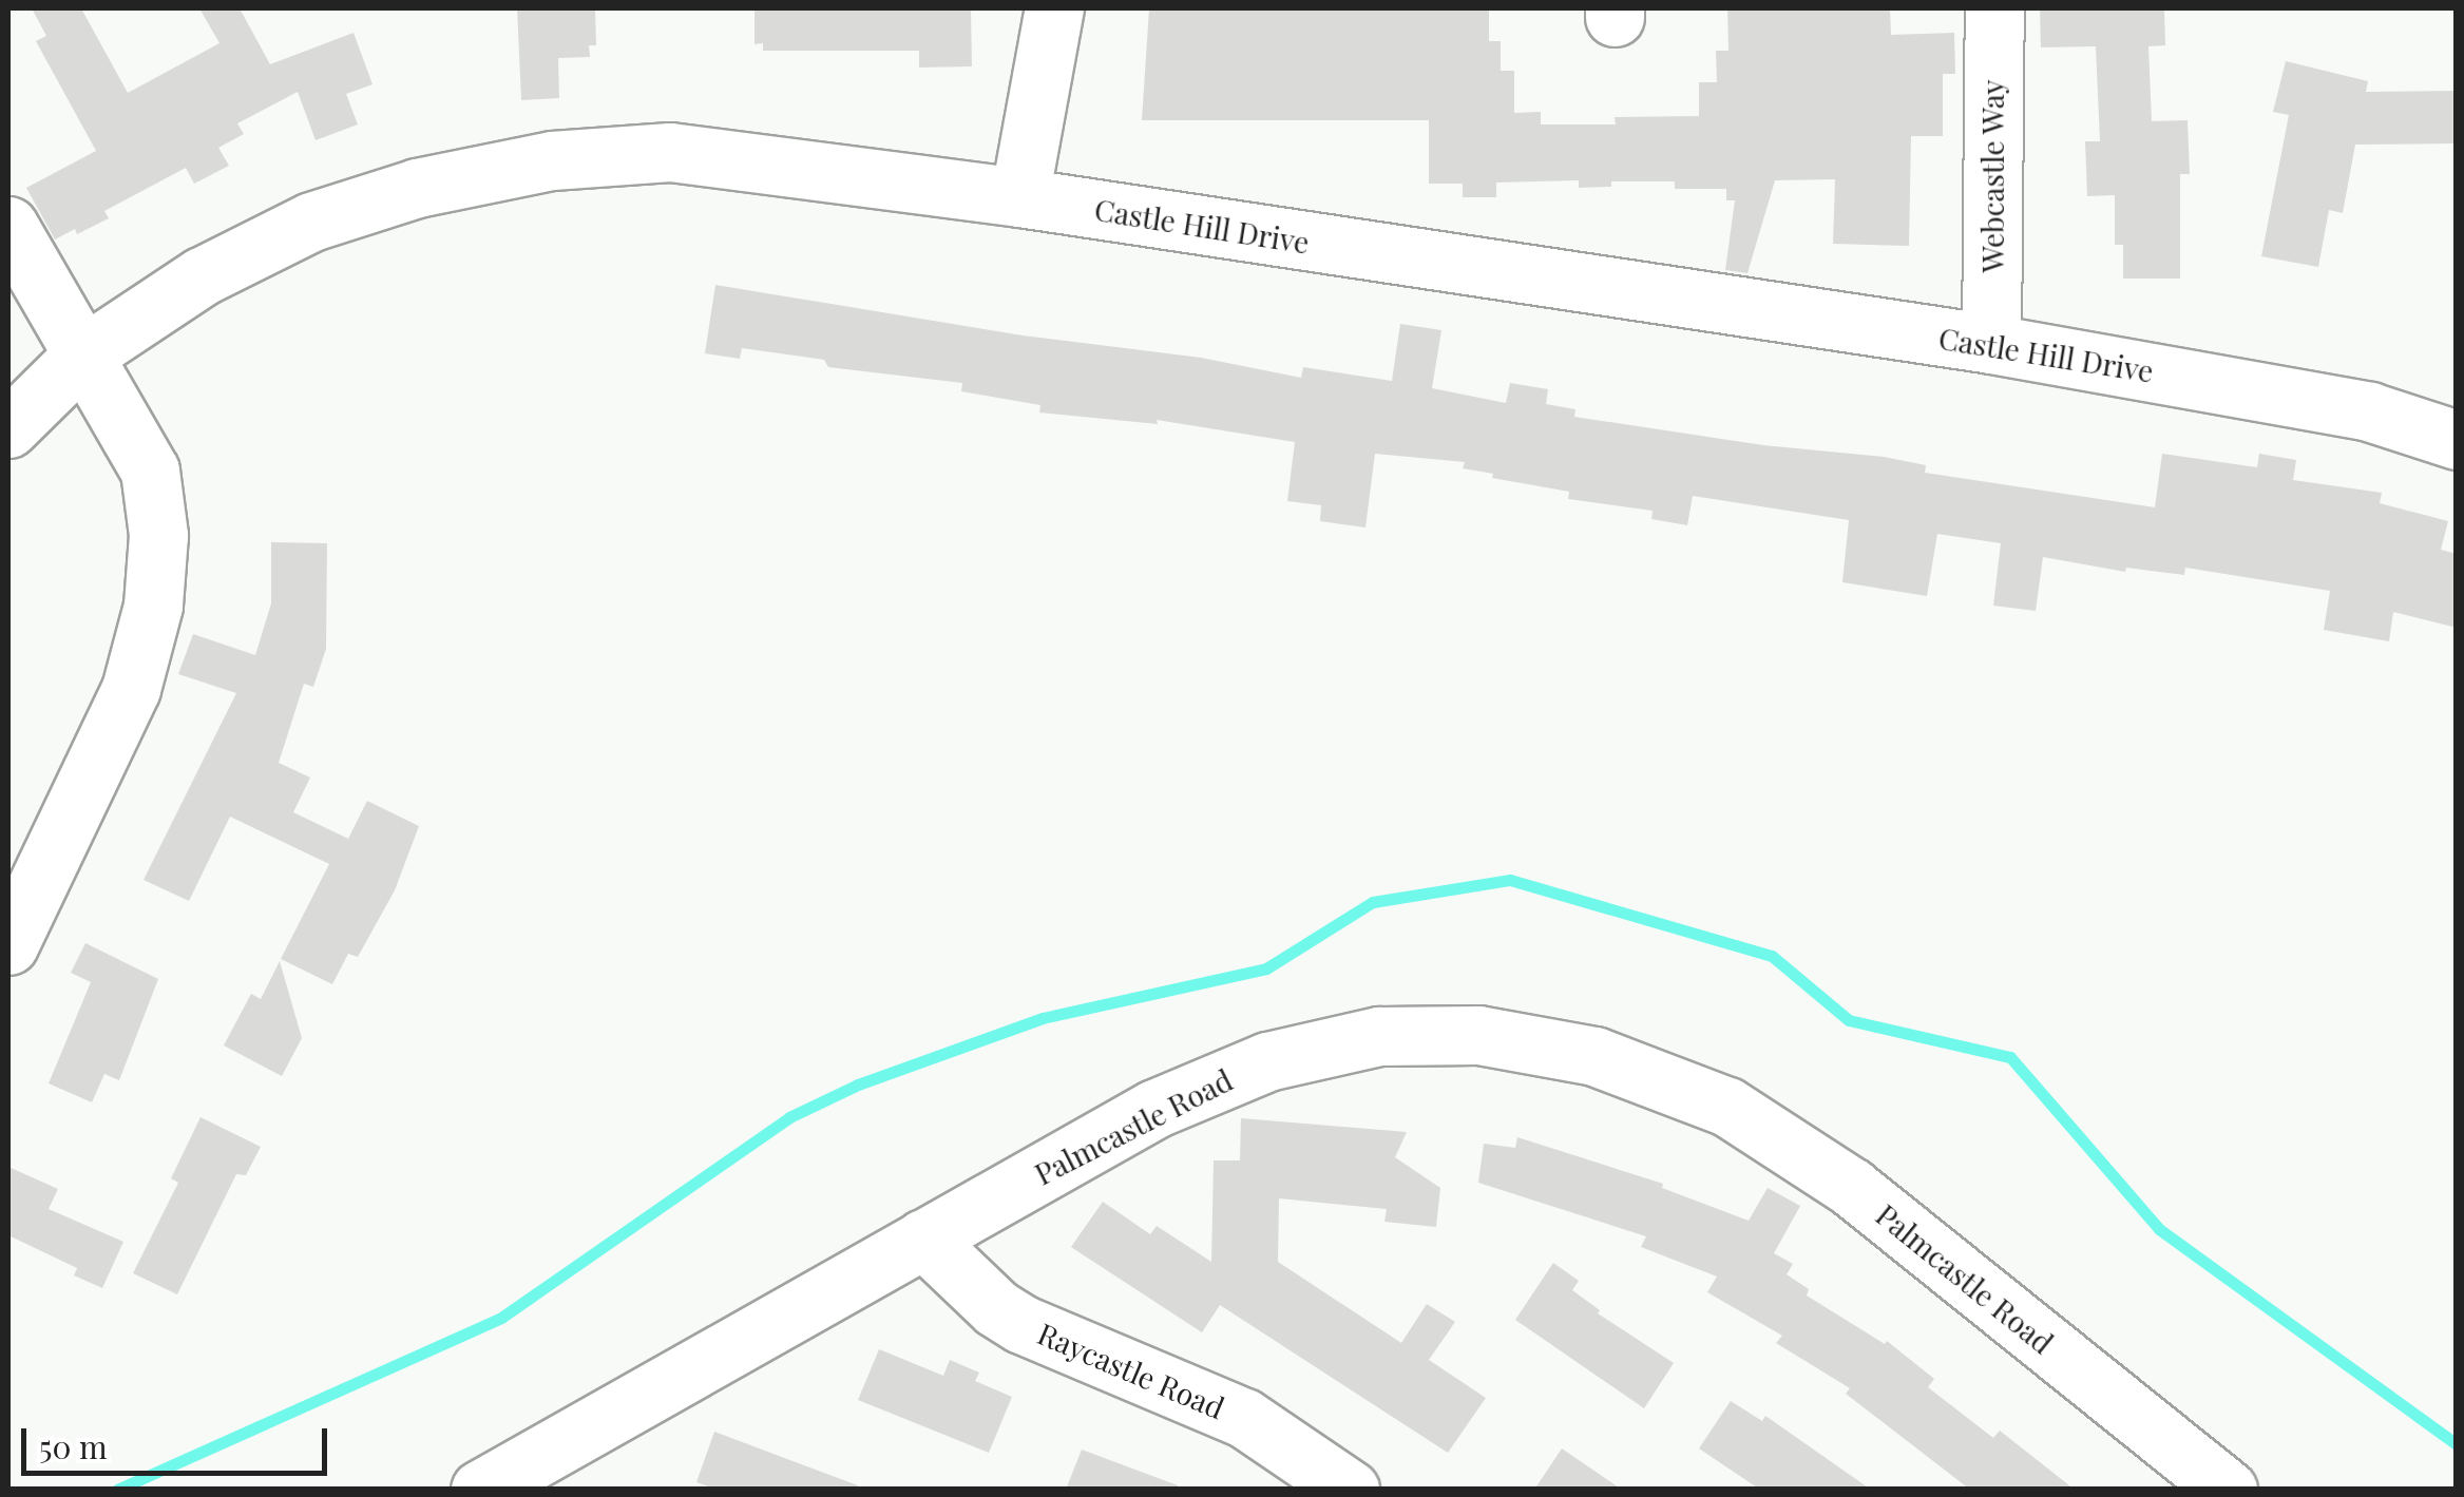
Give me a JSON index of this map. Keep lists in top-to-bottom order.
{
  "streets": {
    "street": [
      "Webcastle Way",
      "Castle Hill Drive",
      "Palmcastle Road",
      "Raycastle Road"
    ]
  },
  "crossings": [
    ["Webcastle Way", "Castle Hill Drive"],
    ["Palmcastle Road", "Raycastle Road"]
  ],
  "scale_bar": "50 m"
}
